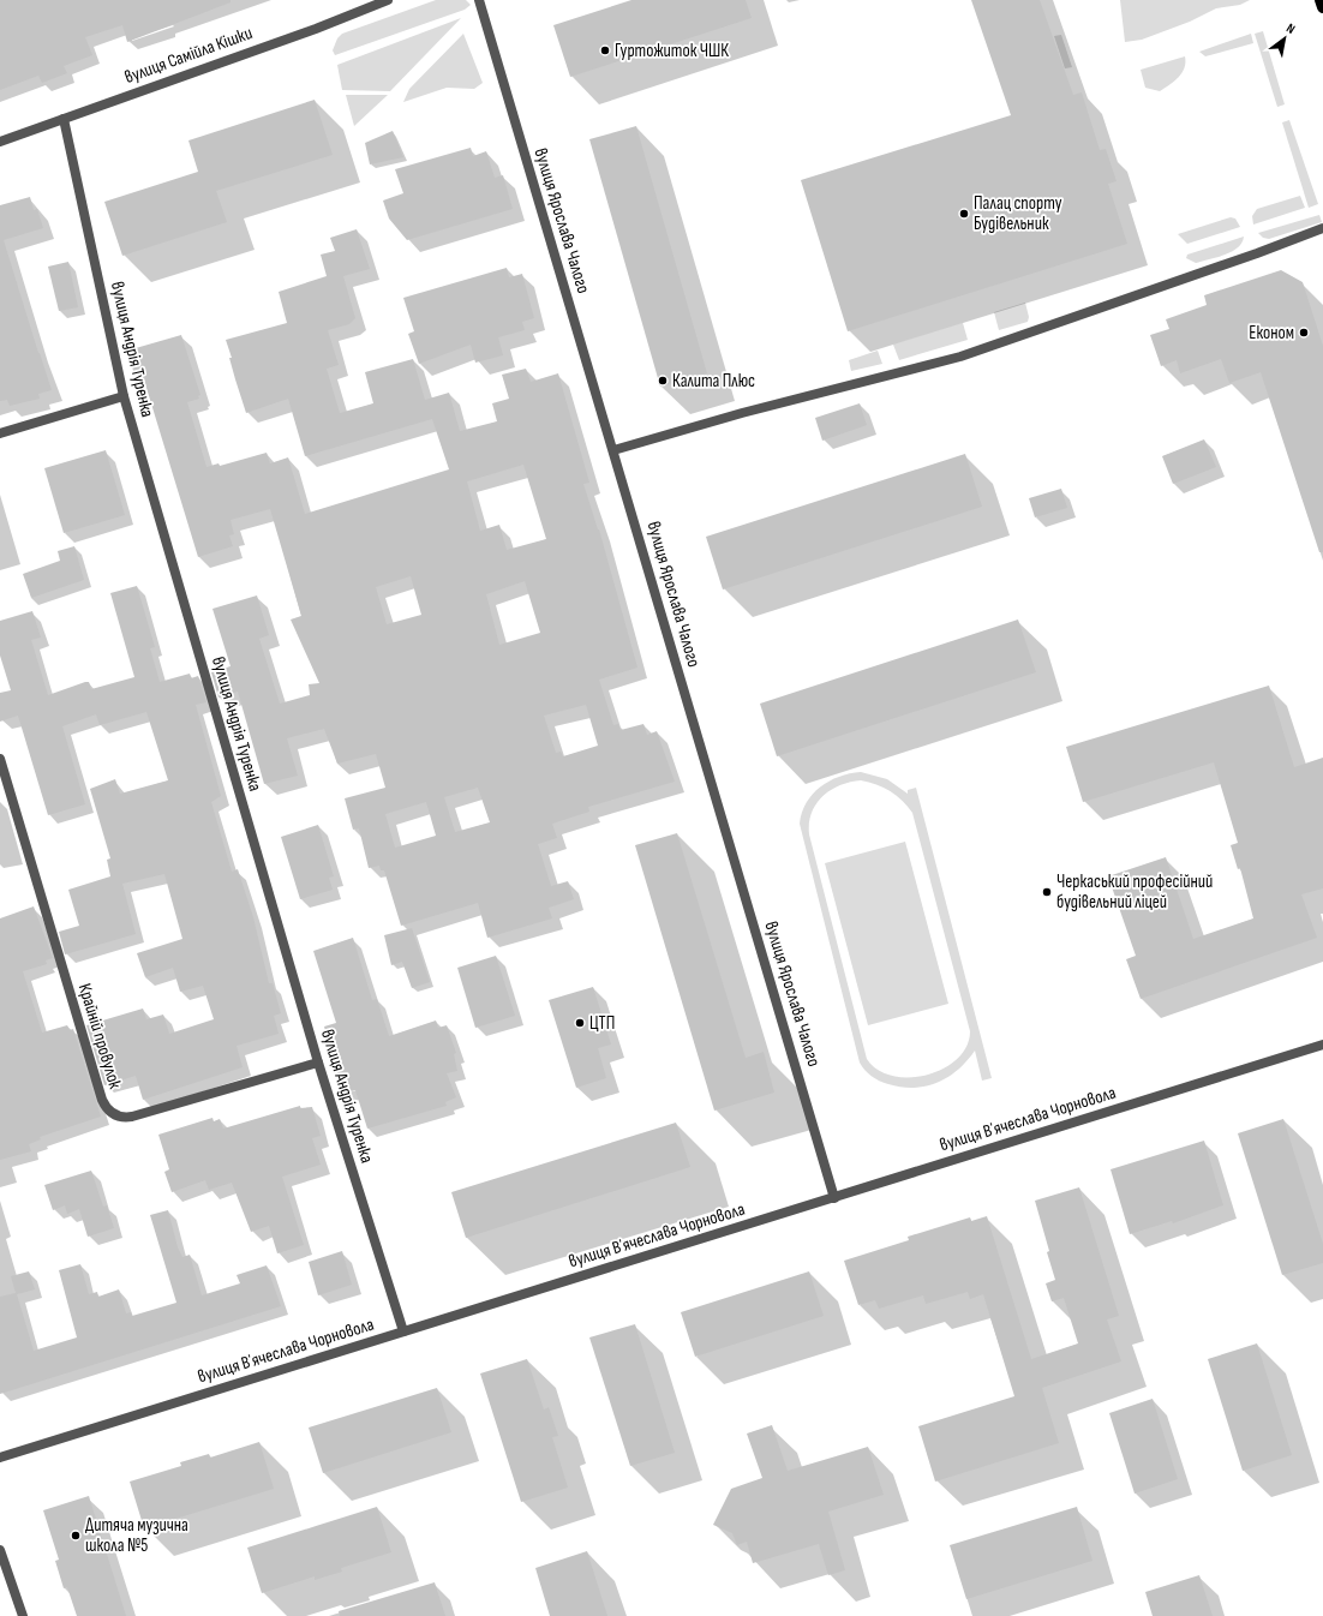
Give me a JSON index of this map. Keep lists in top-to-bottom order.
{
  "streets": {
    "street": [
      "вулиця Самійла Кішки",
      "вулиця Ярослава Чалого",
      "вулиця Андрія Туренка",
      "Крайній провулок",
      "вулиця Вʼячеслава Чорновола"
    ]
  },
  "crossings": [
    ["вулиця Самійла Кішки", "вулиця Андрія Туренка"],
    ["вулиця Ярослава Чалого", "вулиця Вʼячеслава Чорновола"],
    ["вулиця Андрія Туренка", "Крайній провулок"],
    ["вулиця Андрія Туренка", "вулиця Вʼячеслава Чорновола"]
  ],
  "places": [
    "Гуртожиток ЧШК",
    "Палац спорту Будівельник",
    "Економ",
    "Калита Плюс",
    "Черкаський професійний будівельний ліцей",
    "ЦТП",
    "Дитяча музична школа №5"
  ],
  "north": "top right"
}
